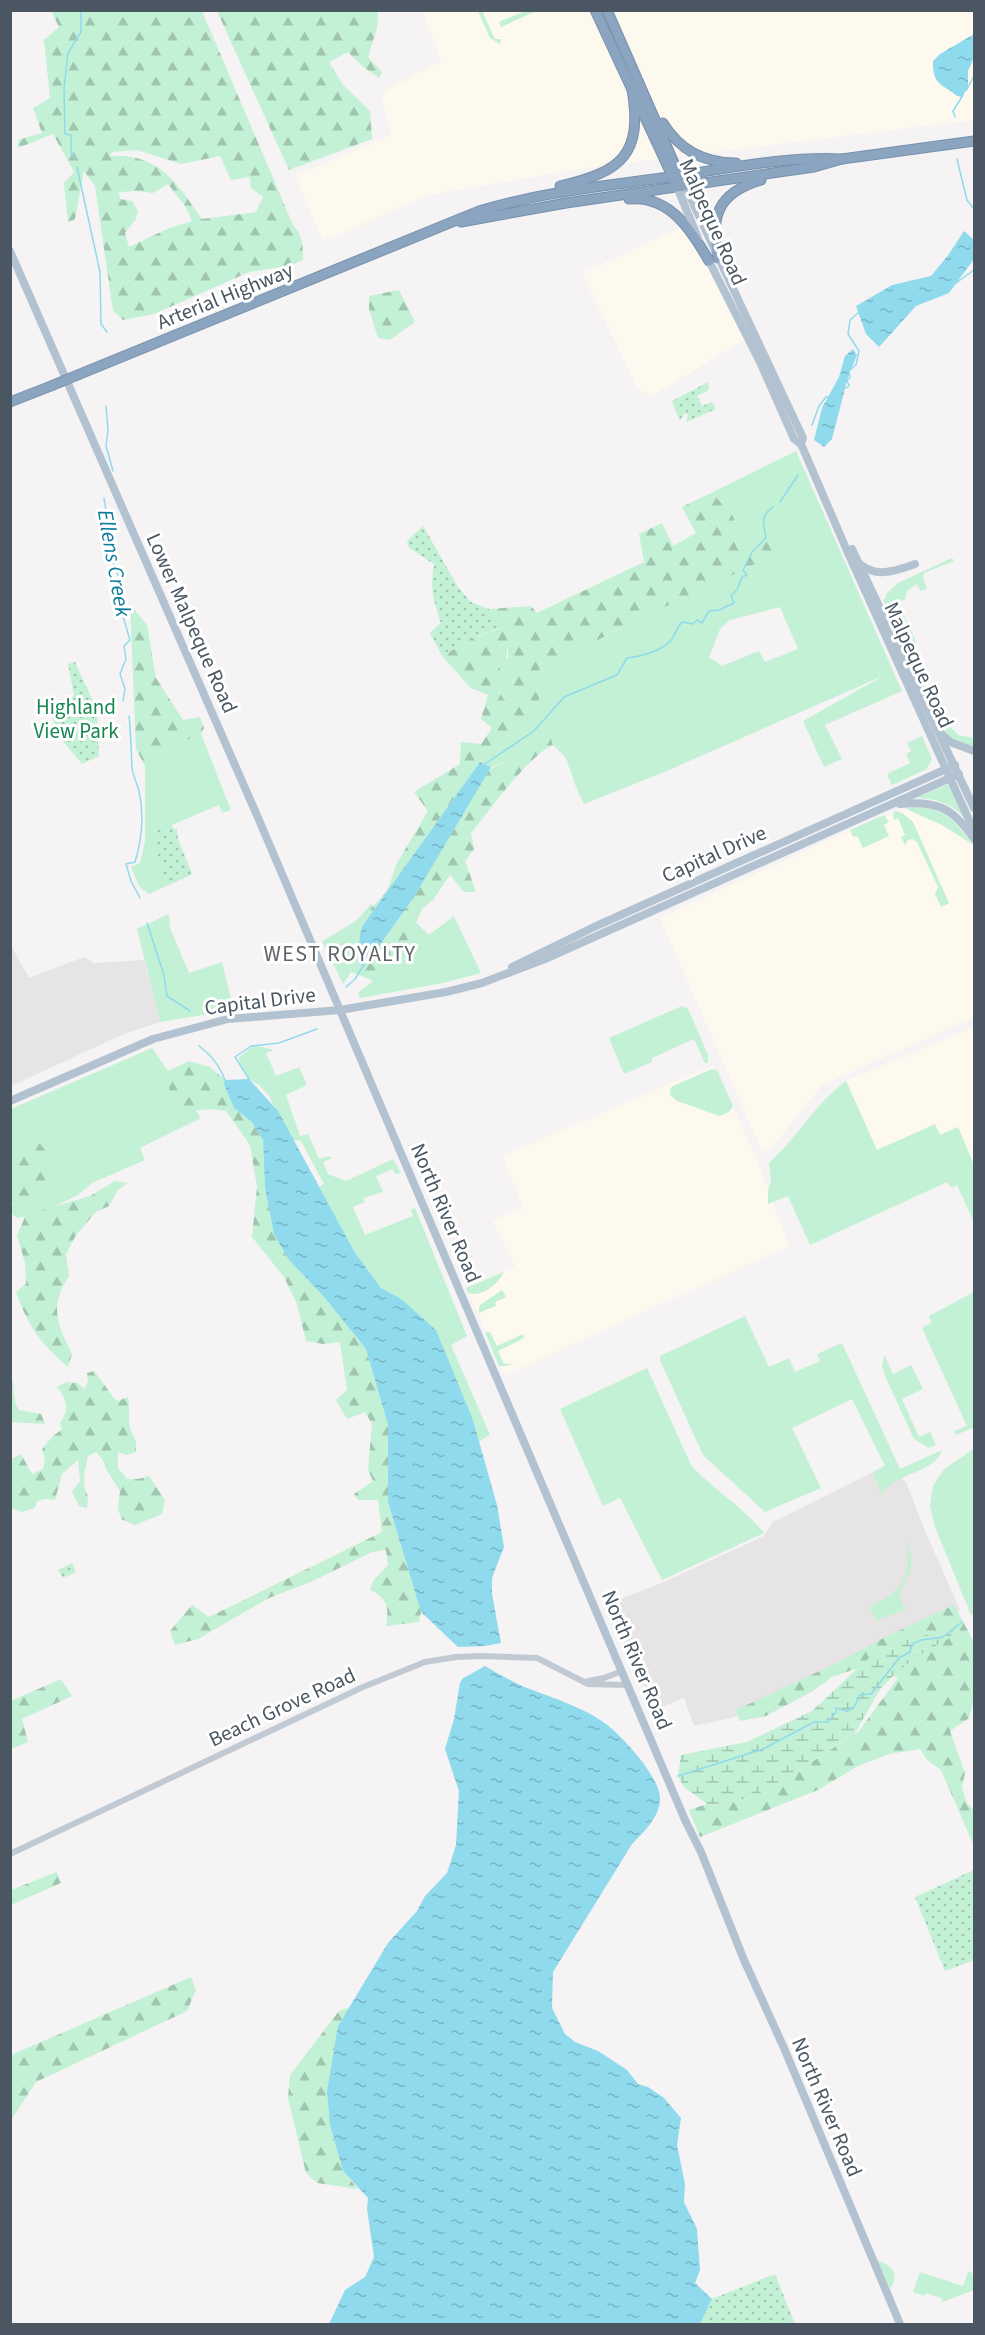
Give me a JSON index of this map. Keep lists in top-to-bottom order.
{
  "streets": {
    "highway": ["Malpeque Road", "Arterial Highway"],
    "main road": ["Lower Malpeque Road", "Capital Drive", "North River Road"],
    "street": ["Beach Grove Road"]
  },
  "crossings": [
    ["Malpeque Road", "Arterial Highway"],
    ["Malpeque Road", "Capital Drive"],
    ["Lower Malpeque Road", "Capital Drive"],
    ["Lower Malpeque Road", "North River Road"],
    ["Capital Drive", "North River Road"]
  ],
  "districts": ["WEST ROYALTY"],
  "water": ["Ellens Creek"],
  "parks": ["Highland View Park"]
}
